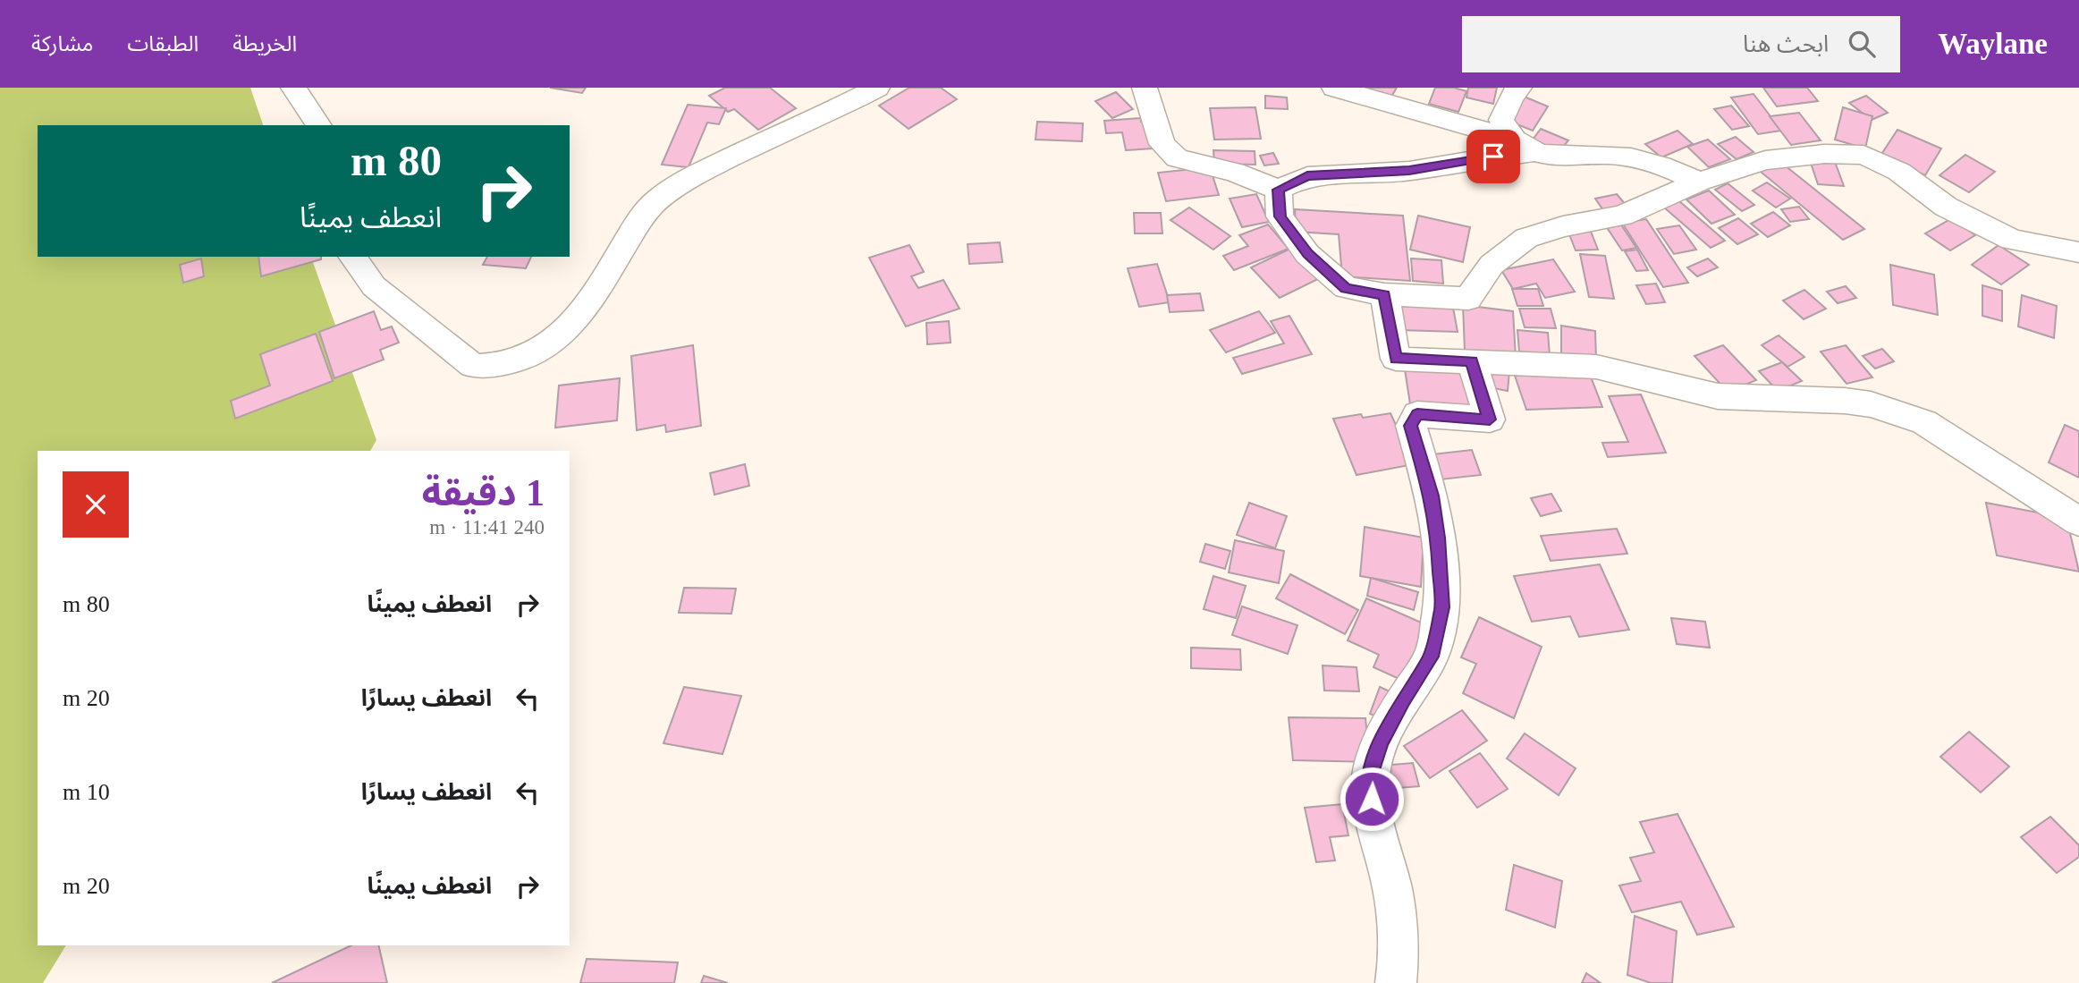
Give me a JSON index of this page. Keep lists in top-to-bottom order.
{
  "page": {
    "header": "Waylane",
    "search": "ابحث هنا",
    "nav": ["الخريطة", "الطبقات", "مشاركة"],
    "turn": ["80 m", "انعطف يمينًا"],
    "heading": ["1 دقيقة", "240 m · 11:41"],
    "list": [
      {
        "name": "انعطف يمينًا",
        "value": "80 m"
      },
      {
        "name": "انعطف يسارًا",
        "value": "20 m"
      },
      {
        "name": "انعطف يسارًا",
        "value": "10 m"
      },
      {
        "name": "انعطف يمينًا",
        "value": "20 m"
      }
    ]
  }
}
